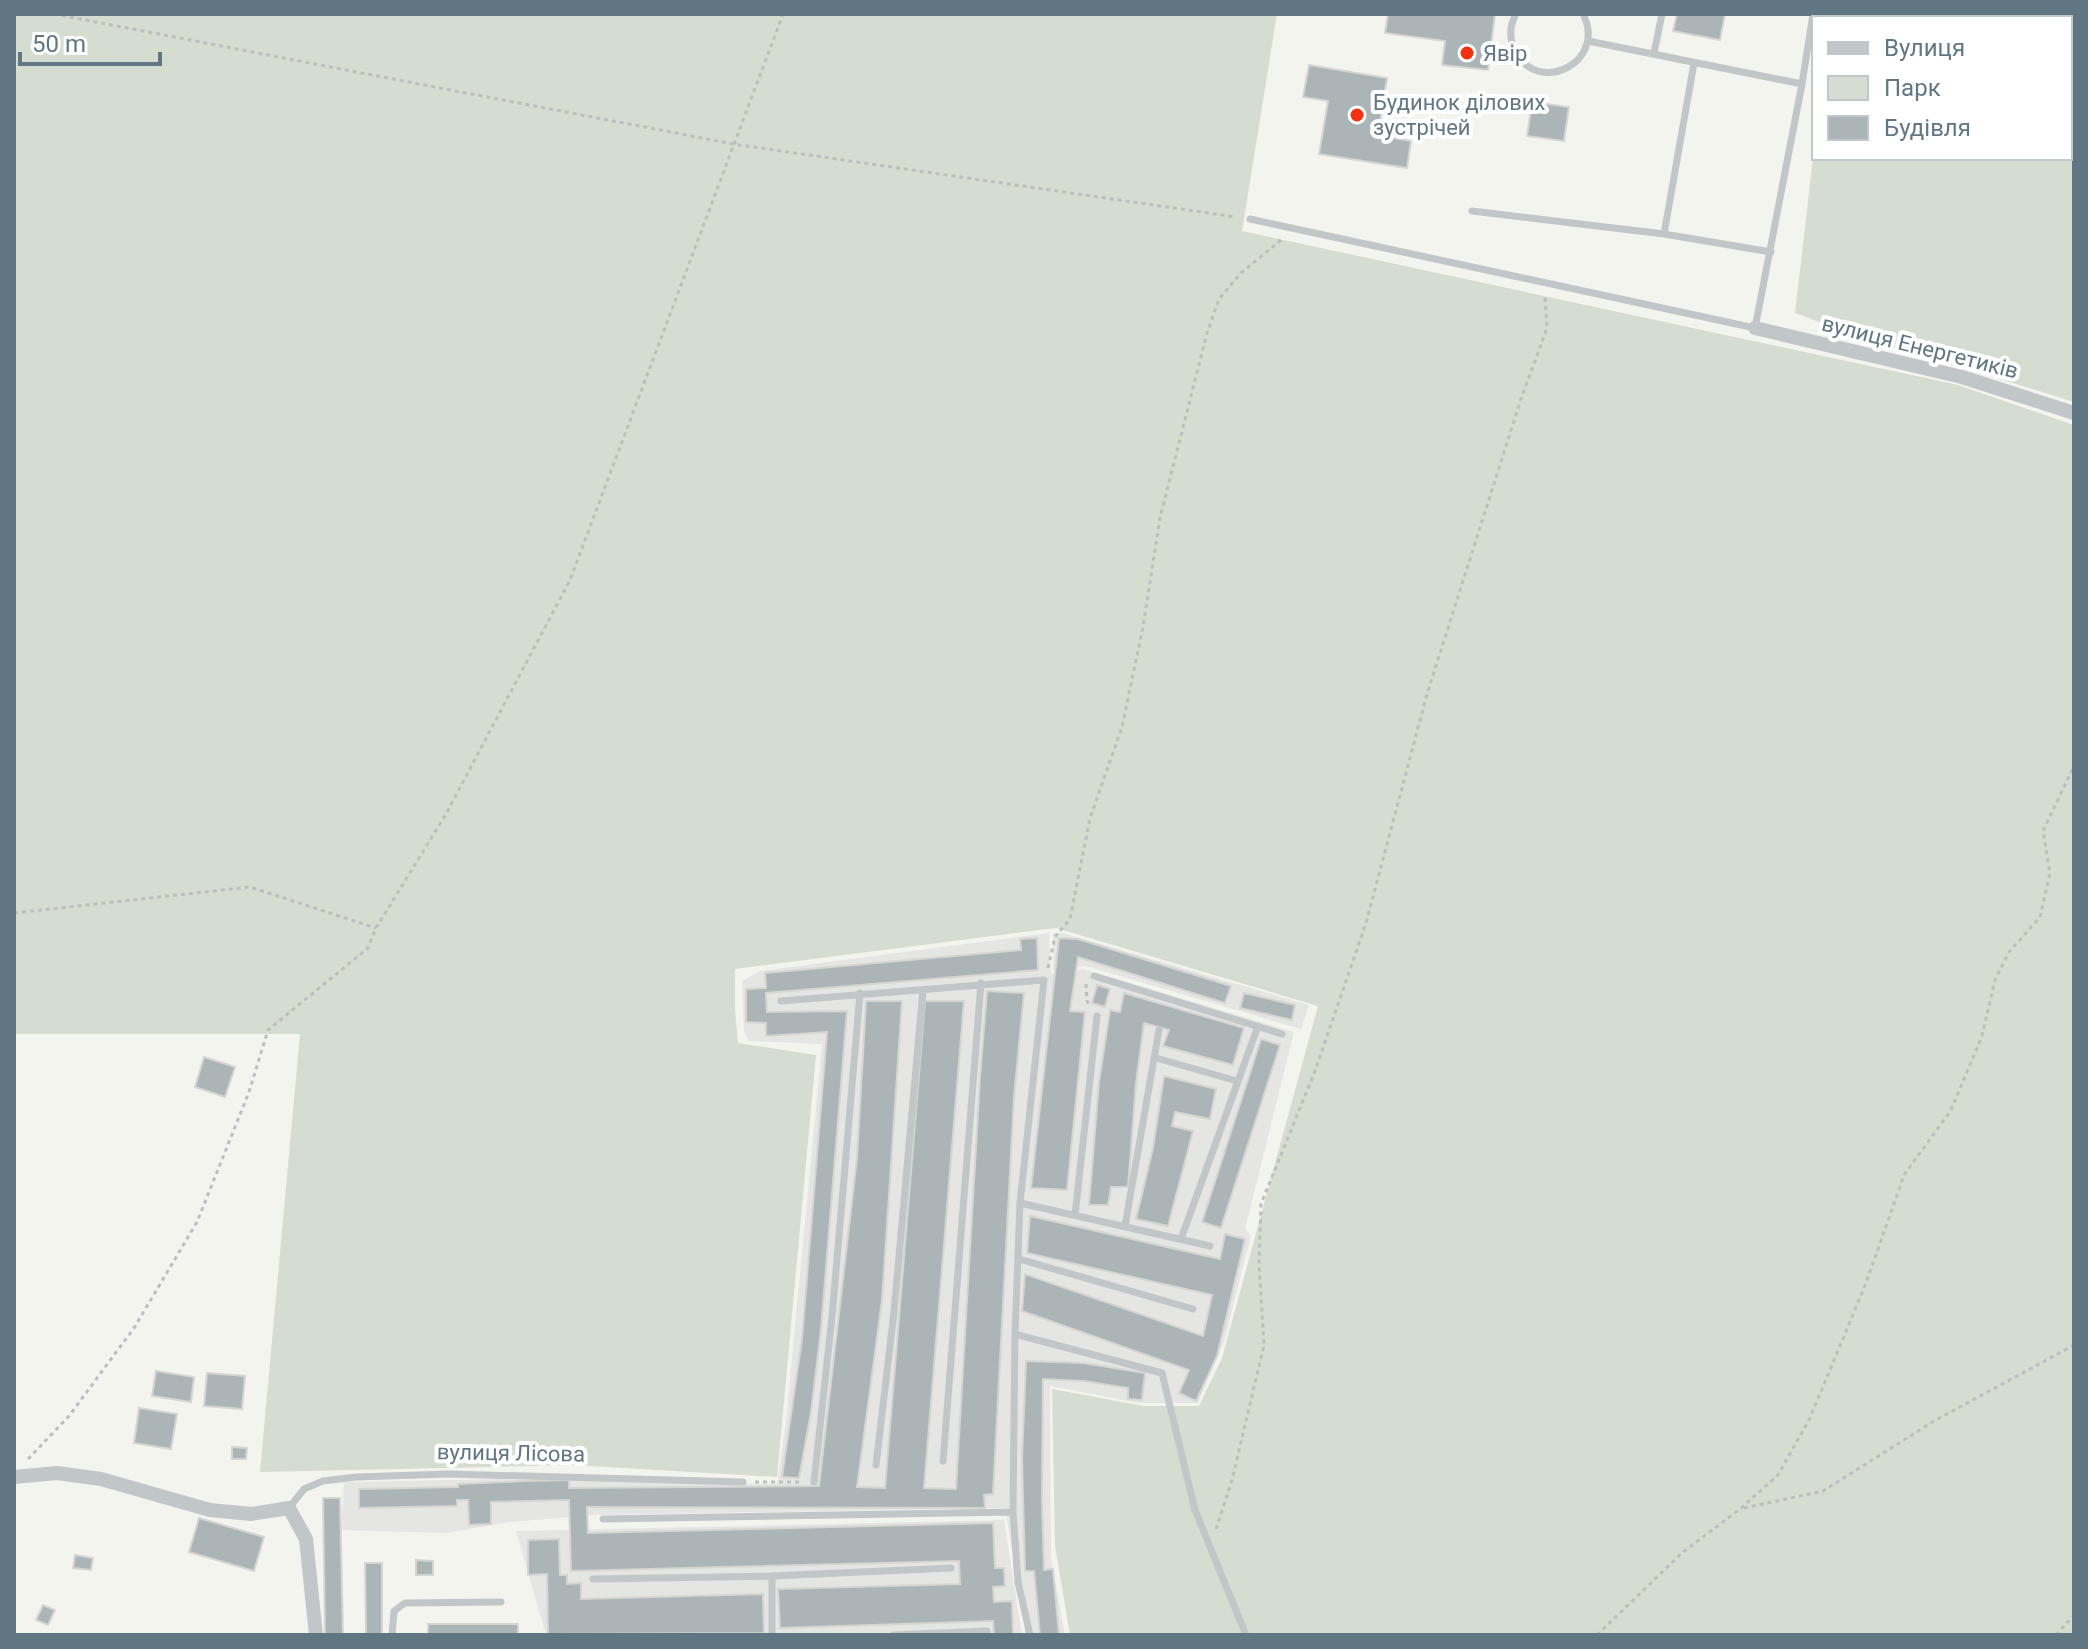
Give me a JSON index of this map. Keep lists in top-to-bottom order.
{
  "streets": {
    "street": ["вулиця Енергетиків"],
    "lane": ["вулиця Лісова"]
  },
  "places": ["Явір", "Будинок ділових зустрічей"],
  "legend": ["Вулиця", "Парк", "Будівля"],
  "scale_bar": "50 m"
}
